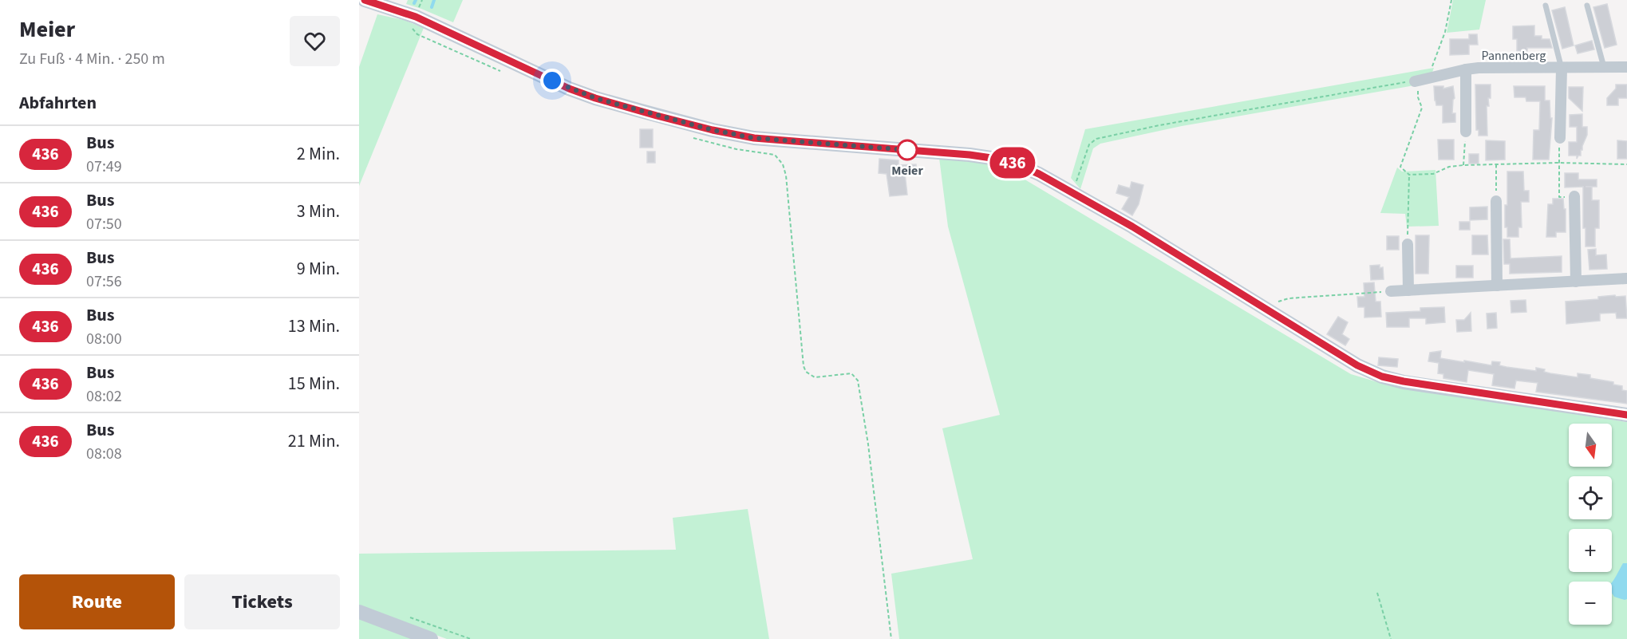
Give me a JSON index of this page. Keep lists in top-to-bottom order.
{
  "streets": {
    "street": ["Pannenberg"]
  },
  "places": ["Meier"],
  "lines": ["bus line 436"],
  "north": "bottom",
  "page": {
    "heading": [
      ["Meier", "Zu Fuß · 4 Min. · 250 m"],
      "Abfahrten"
    ],
    "on_map": "436",
    "list": [
      {
        "mark": "436",
        "name": "Bus",
        "note": "07:49",
        "value": "2 Min."
      },
      {
        "mark": "436",
        "name": "Bus",
        "note": "07:50",
        "value": "3 Min."
      },
      {
        "mark": "436",
        "name": "Bus",
        "note": "07:56",
        "value": "9 Min."
      },
      {
        "mark": "436",
        "name": "Bus",
        "note": "08:00",
        "value": "13 Min."
      },
      {
        "mark": "436",
        "name": "Bus",
        "note": "08:02",
        "value": "15 Min."
      },
      {
        "mark": "436",
        "name": "Bus",
        "note": "08:08",
        "value": "21 Min."
      }
    ],
    "map_buttons": ["+", "−"],
    "buttons": ["Route", "Tickets"]
  }
}
